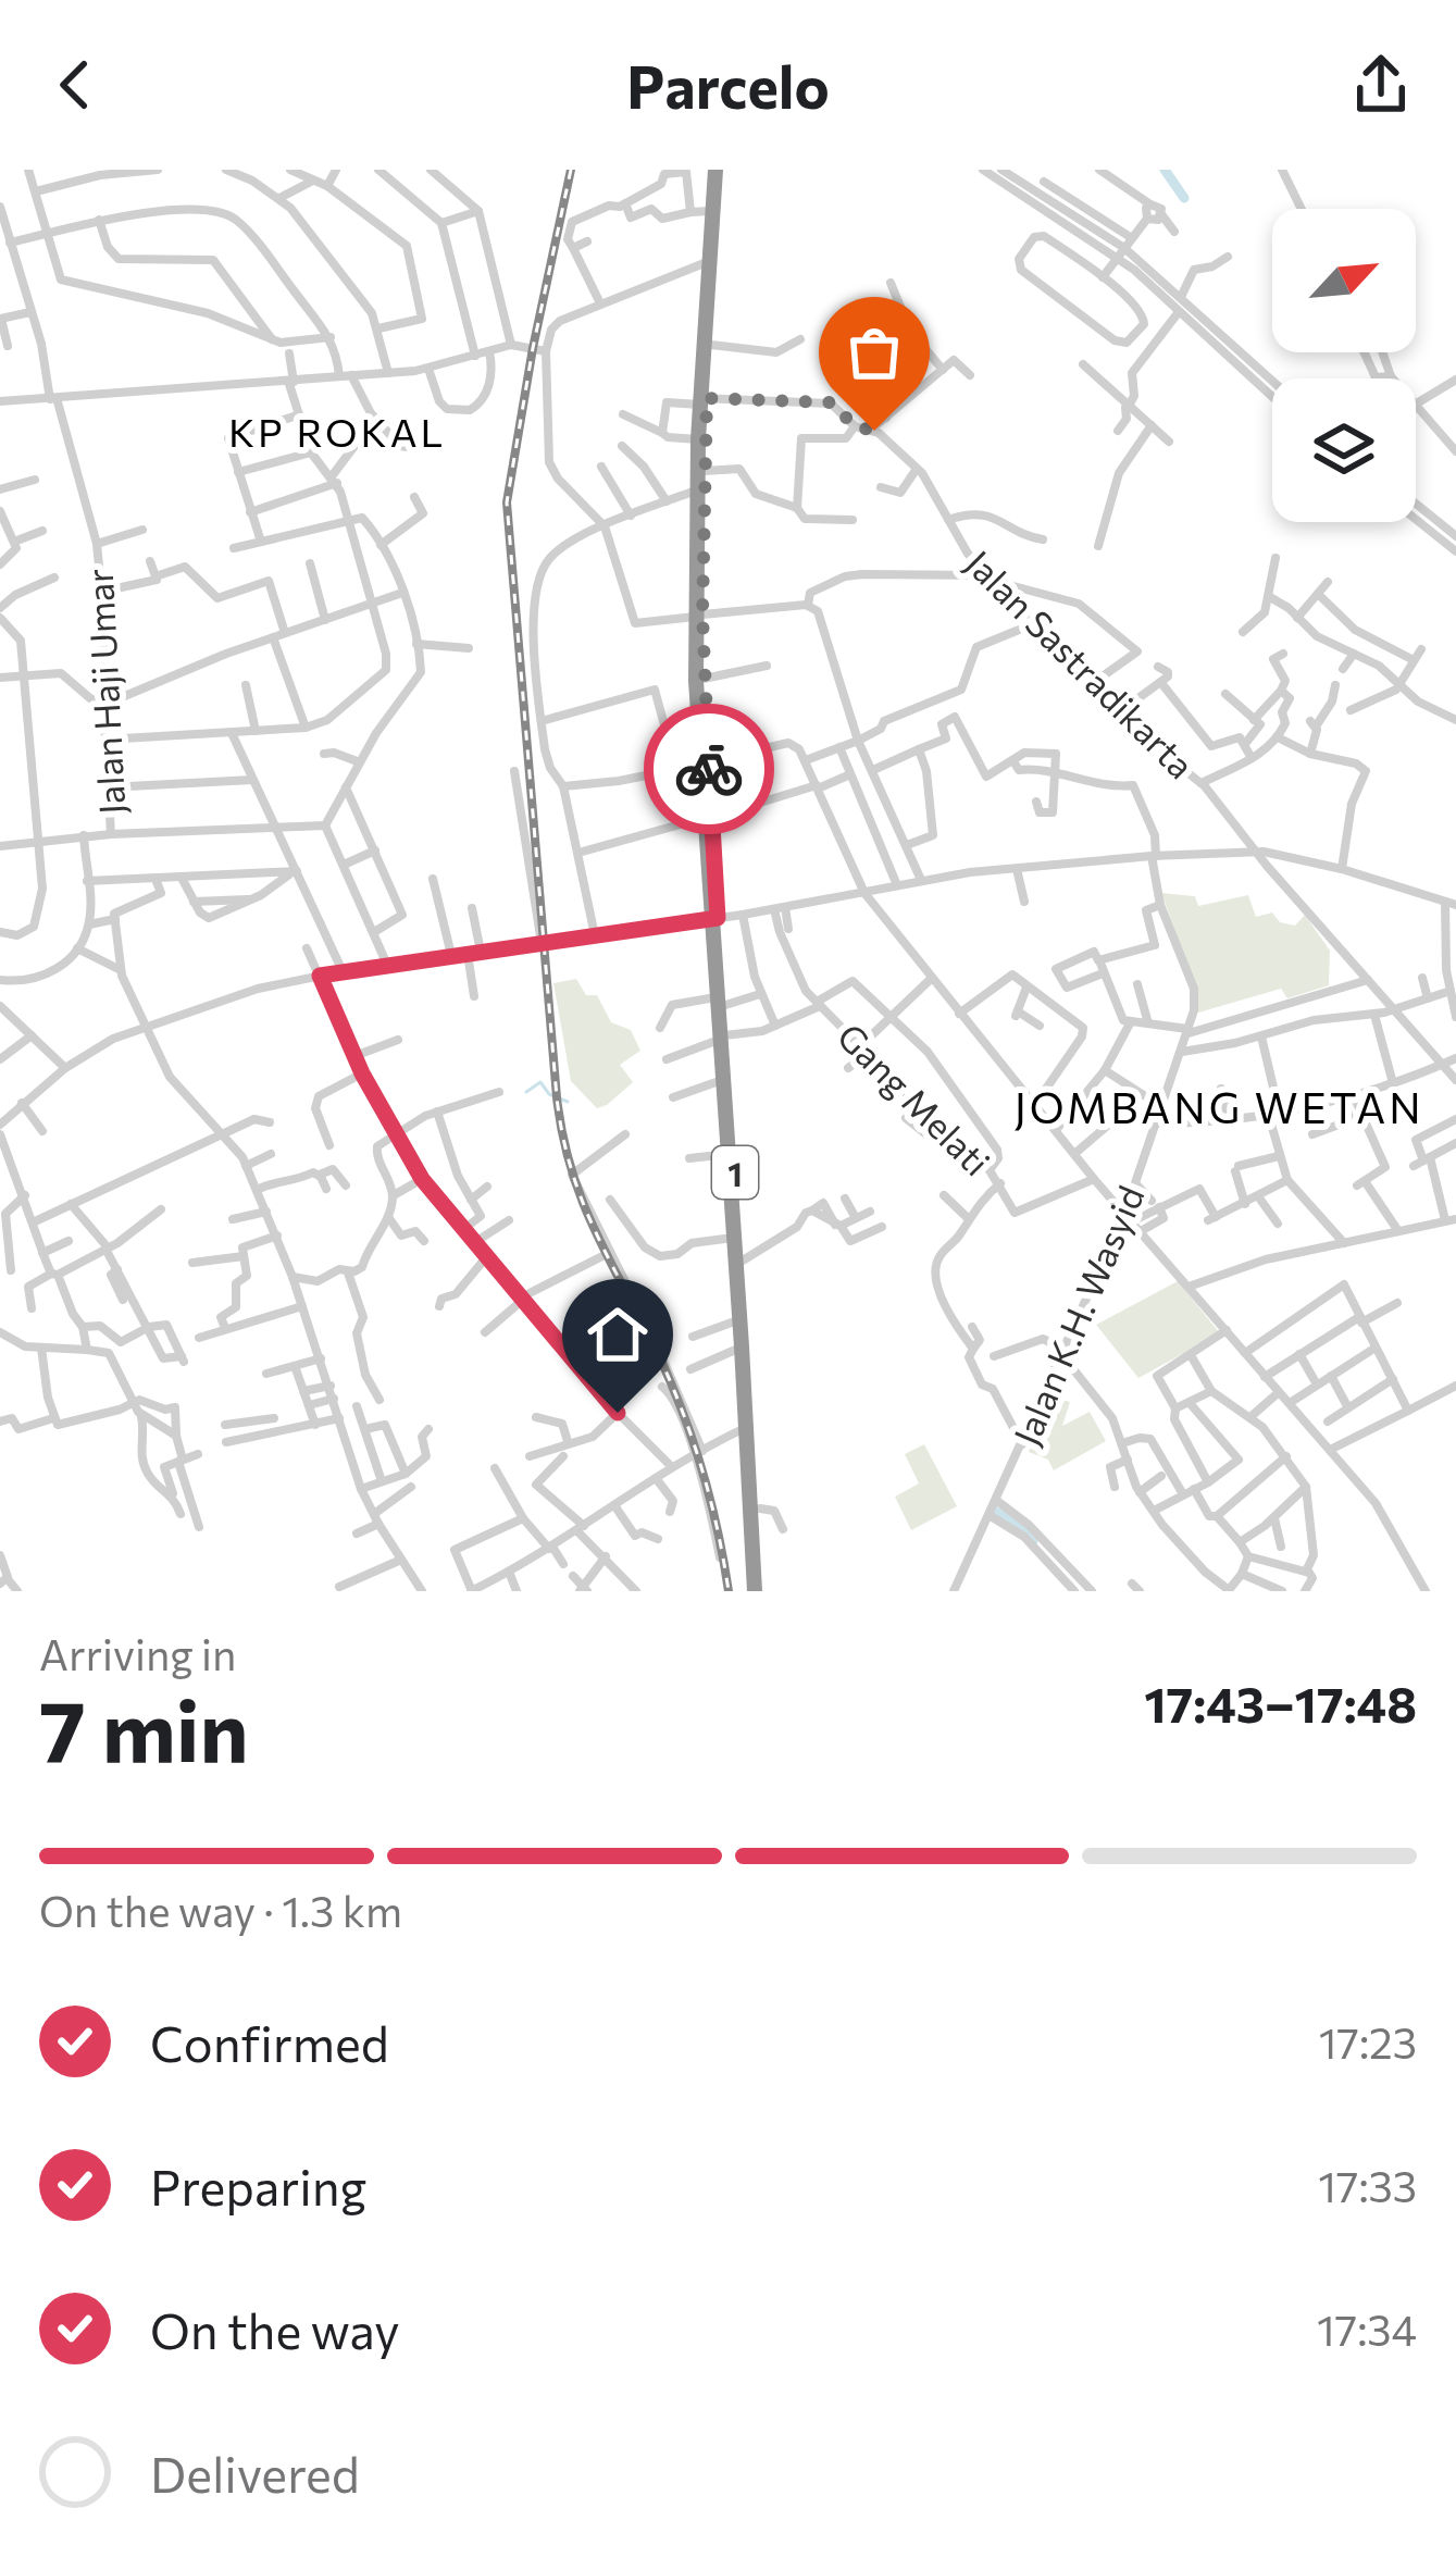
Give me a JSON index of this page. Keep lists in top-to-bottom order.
{
  "streets": {
    "highway": ["1"],
    "street": [
      "Jalan Sastradikarta",
      "Jalan Haji Umar",
      "Gang Melati",
      "Jalan K.H. Wasyid"
    ]
  },
  "crossings": [
    ["Jalan Sastradikarta", "1"]
  ],
  "districts": ["KP ROKAL", "JOMBANG WETAN"],
  "north": "top right",
  "page": {
    "header": "Parcelo",
    "heading": ["7 min", "Arriving in", "17:43–17:48"],
    "bar": "On the way · 1.3 km",
    "list": [
      ["Confirmed", "17:23"],
      ["Preparing", "17:33"],
      ["On the way", "17:34"],
      "Delivered"
    ]
  }
}
